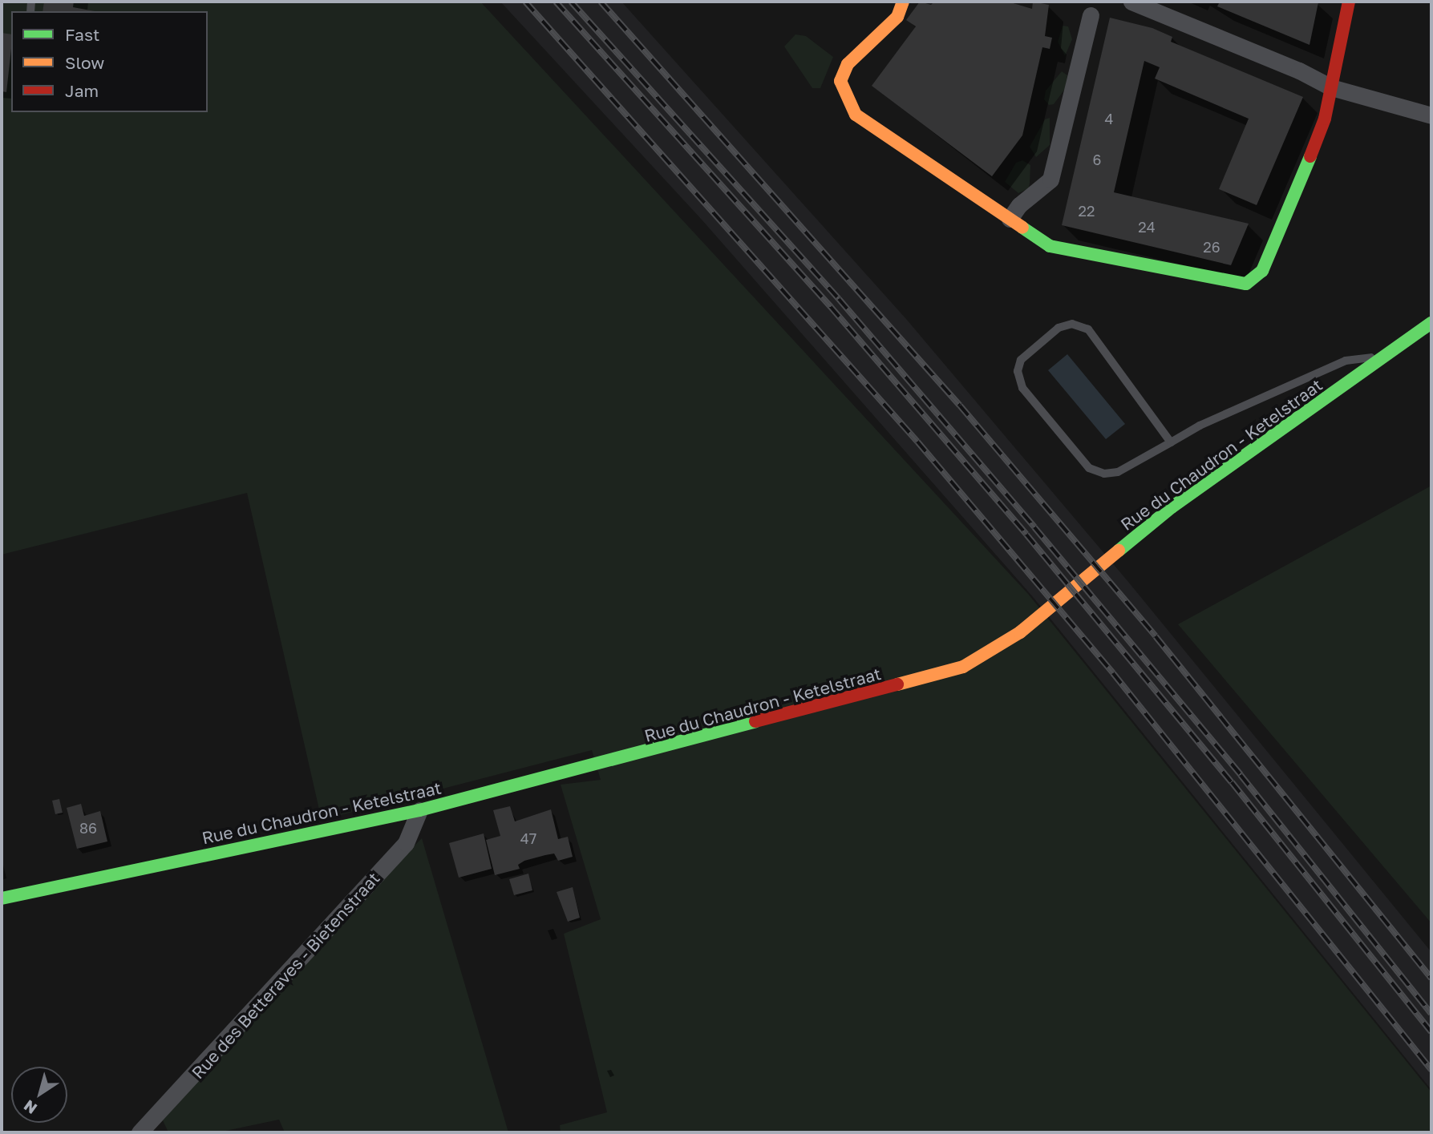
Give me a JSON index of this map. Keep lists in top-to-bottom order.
{
  "streets": {
    "street": ["Rue du Chaudron - Ketelstraat", "Rue des Betteraves - Bietenstraat"]
  },
  "crossings": [
    ["Rue du Chaudron - Ketelstraat", "Rue des Betteraves - Bietenstraat"]
  ],
  "house_numbers": [
    "4",
    "6",
    "22",
    "24",
    "26",
    "86",
    "47"
  ],
  "legend": ["Fast", "Slow", "Jam"],
  "north": "bottom left"
}
